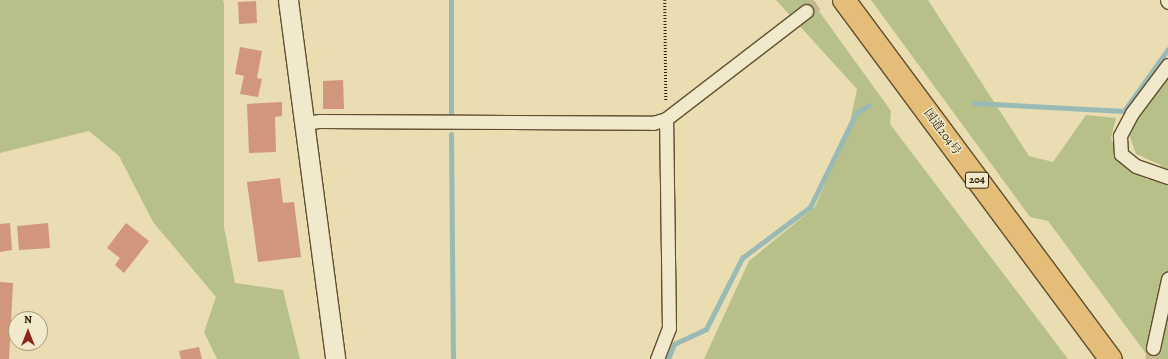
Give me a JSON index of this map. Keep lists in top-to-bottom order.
{
  "streets": {
    "highway": ["国道204号", "204"]
  },
  "north": "top"
}
